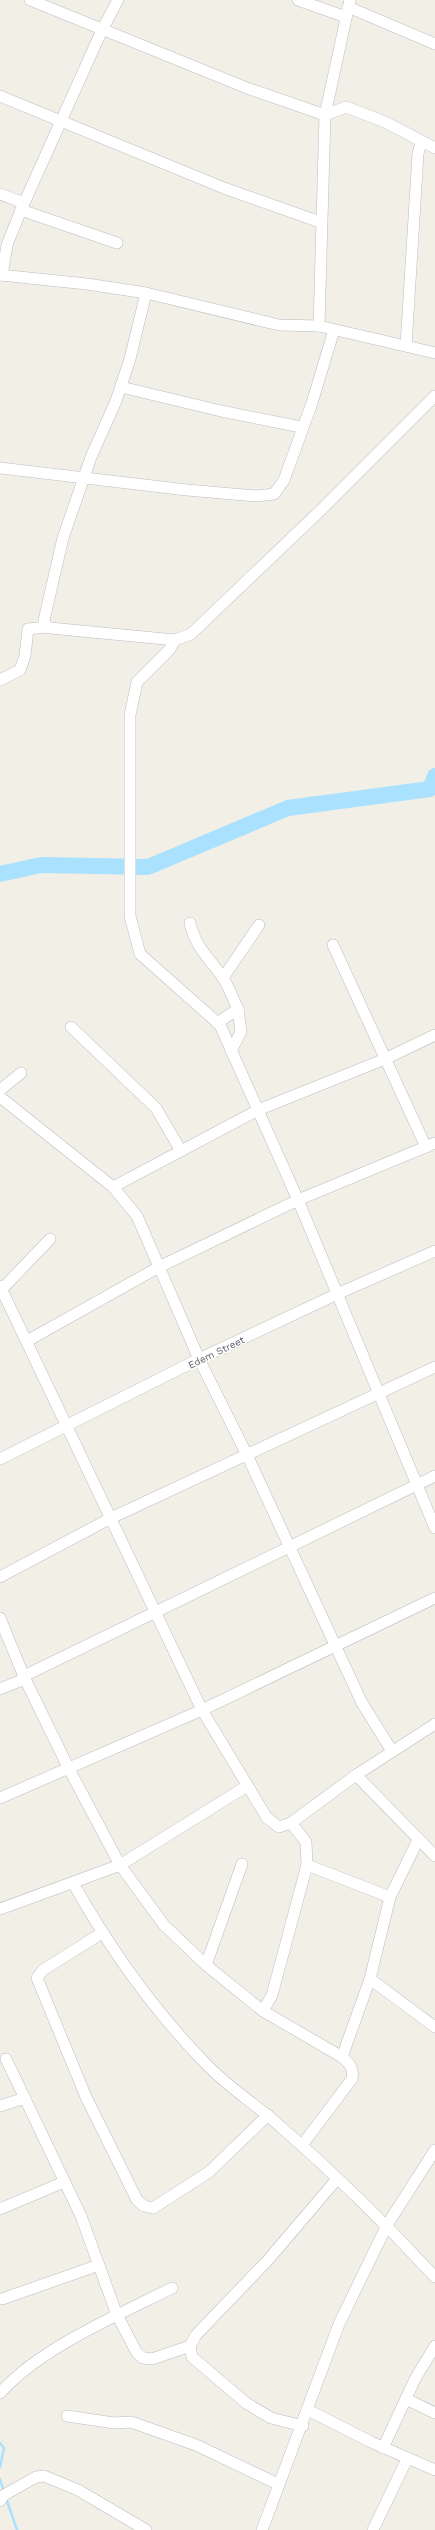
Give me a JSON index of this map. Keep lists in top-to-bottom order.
{
  "streets": {
    "street": ["Edem Street"]
  }
}
